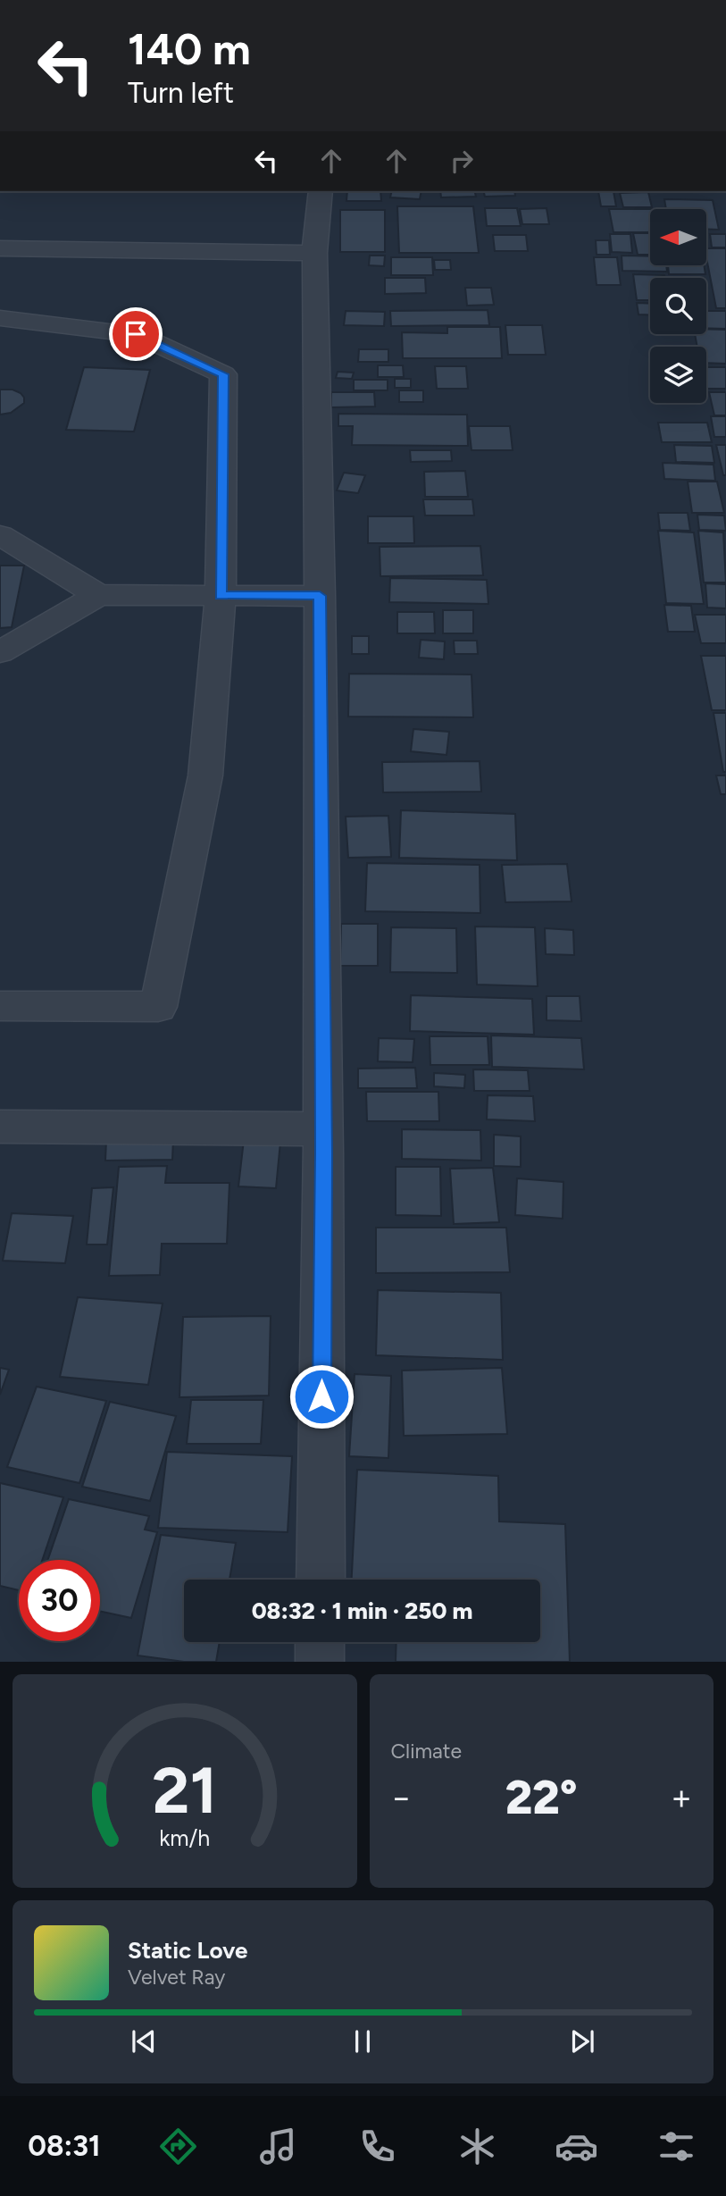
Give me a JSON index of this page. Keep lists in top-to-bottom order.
{
  "north": "left",
  "page": {
    "turn": ["140 m", "Turn left"],
    "limit": "30",
    "trip": "08:32 · 1 min · 250 m",
    "tile": "Climate",
    "heat": ["−", "22°", "+"],
    "song": ["Static Love", "Velvet Ray"],
    "tabs": "08:31",
    "gauge": ["21", "km/h"]
  }
}
